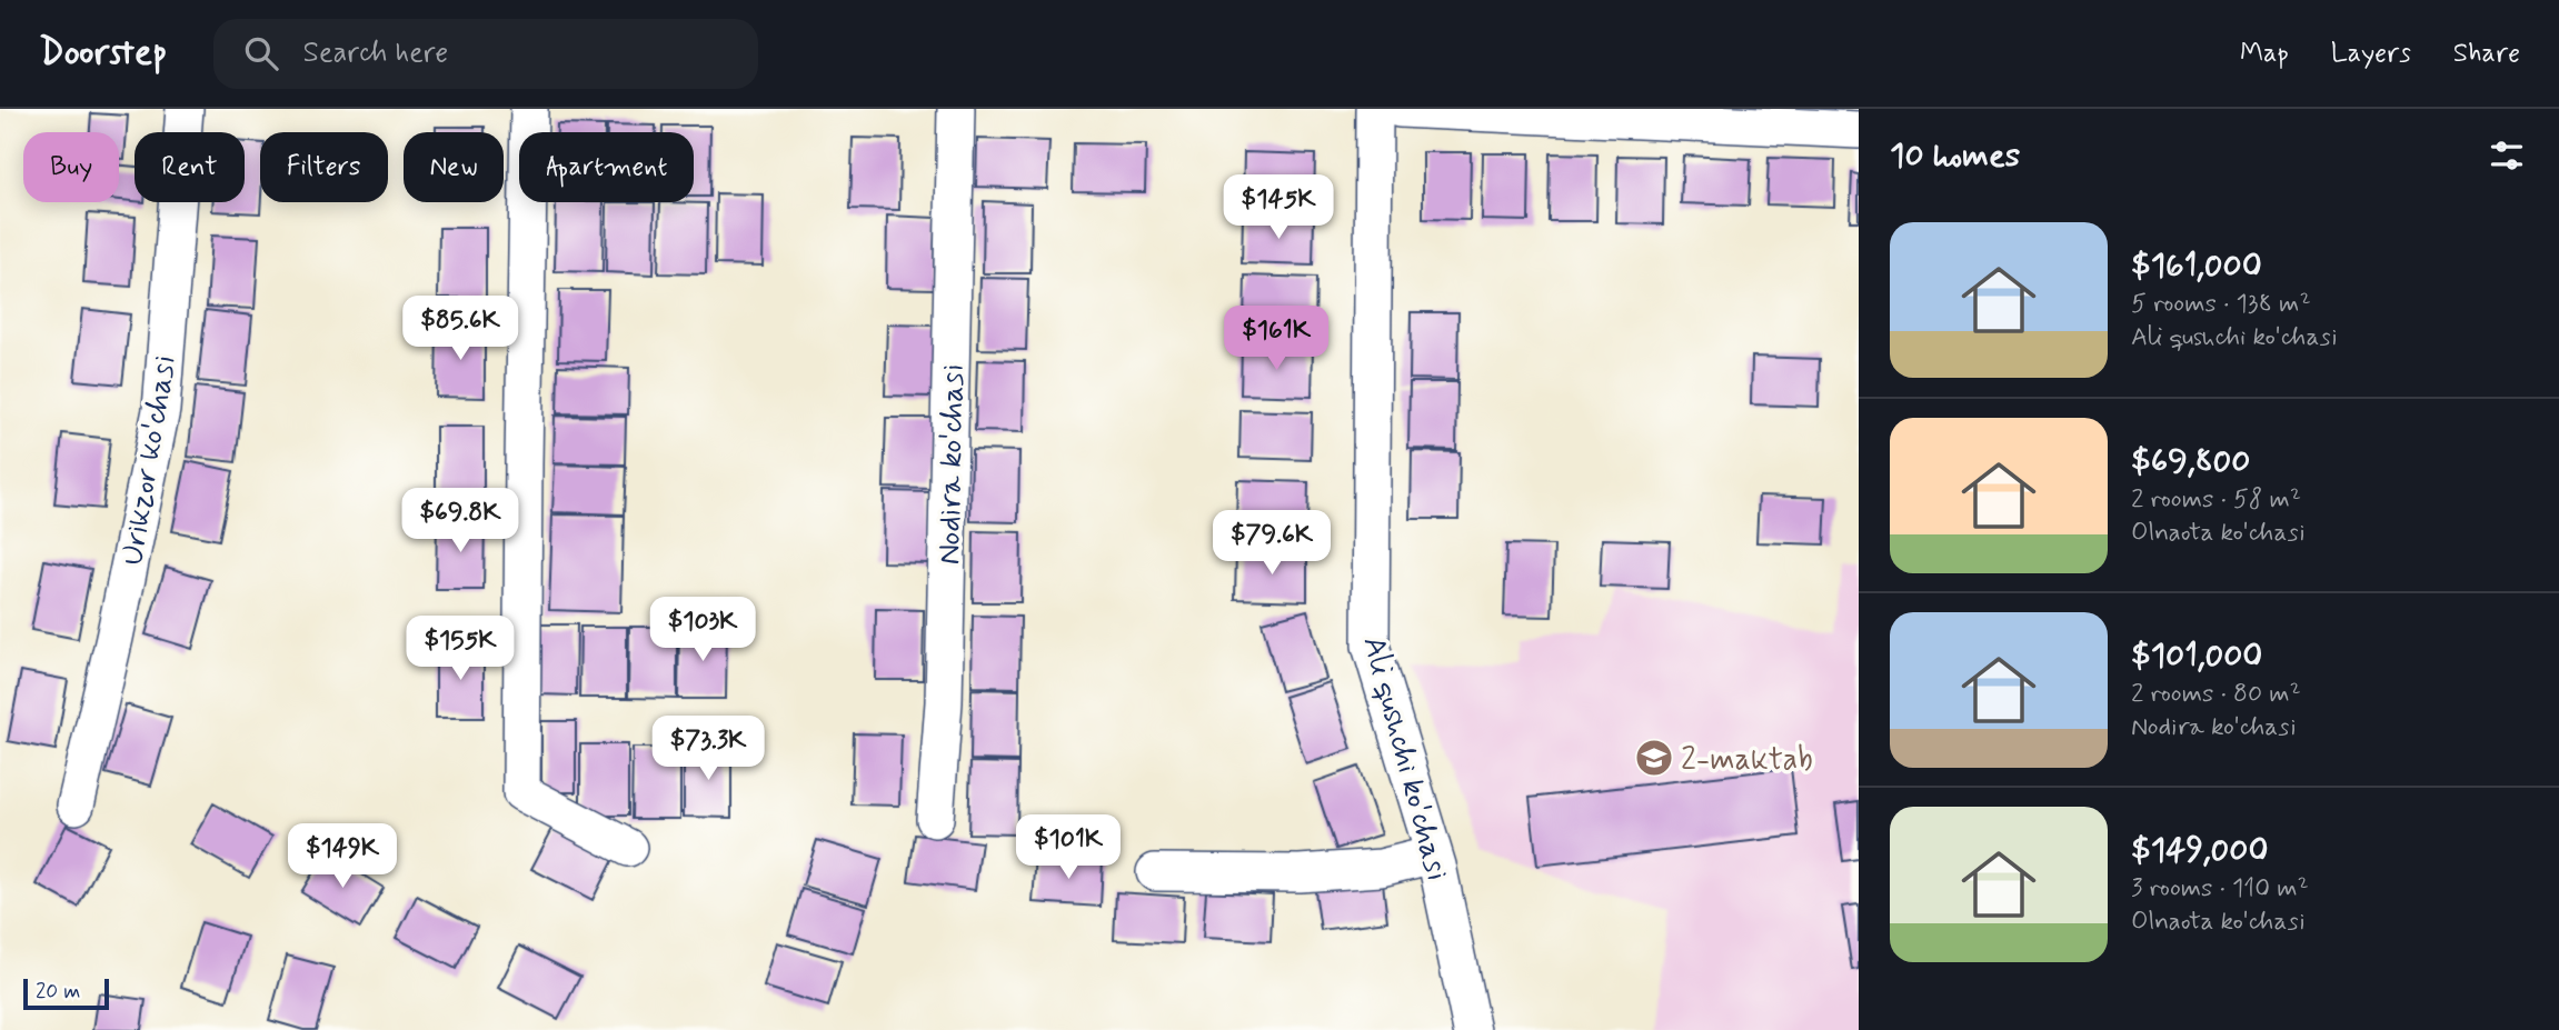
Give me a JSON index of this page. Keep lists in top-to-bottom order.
{
  "streets": {
    "street": ["Urikzor ko'chasi", "Nodira ko'chasi", "Ali qushchi ko'chasi"]
  },
  "places": {
    "school or university": ["2-maktab"]
  },
  "scale_bar": "20 m",
  "page": {
    "header": "Doorstep",
    "search": "Search here",
    "nav": ["Map", "Layers", "Share"],
    "heading": "10 homes",
    "chip": [
      "Buy",
      "Rent",
      "Filters",
      "New",
      "Apartment"
    ],
    "price": [
      "$145K",
      "$85.6K",
      "$161K",
      "$69.8K",
      "$79.6K",
      "$103K",
      "$155K",
      "$73.3K",
      "$101K",
      "$149K"
    ],
    "list": [
      {
        "name": "$161,000",
        "note": "5 rooms · 138 m² · Ali qushchi ko'chasi"
      },
      {
        "name": "$69,800",
        "note": "2 rooms · 58 m² · Olnaota ko'chasi"
      },
      {
        "name": "$101,000",
        "note": "2 rooms · 80 m² · Nodira ko'chasi"
      },
      {
        "name": "$149,000",
        "note": "3 rooms · 110 m² · Olnaota ko'chasi"
      }
    ],
    "scale": "20 m"
  }
}
